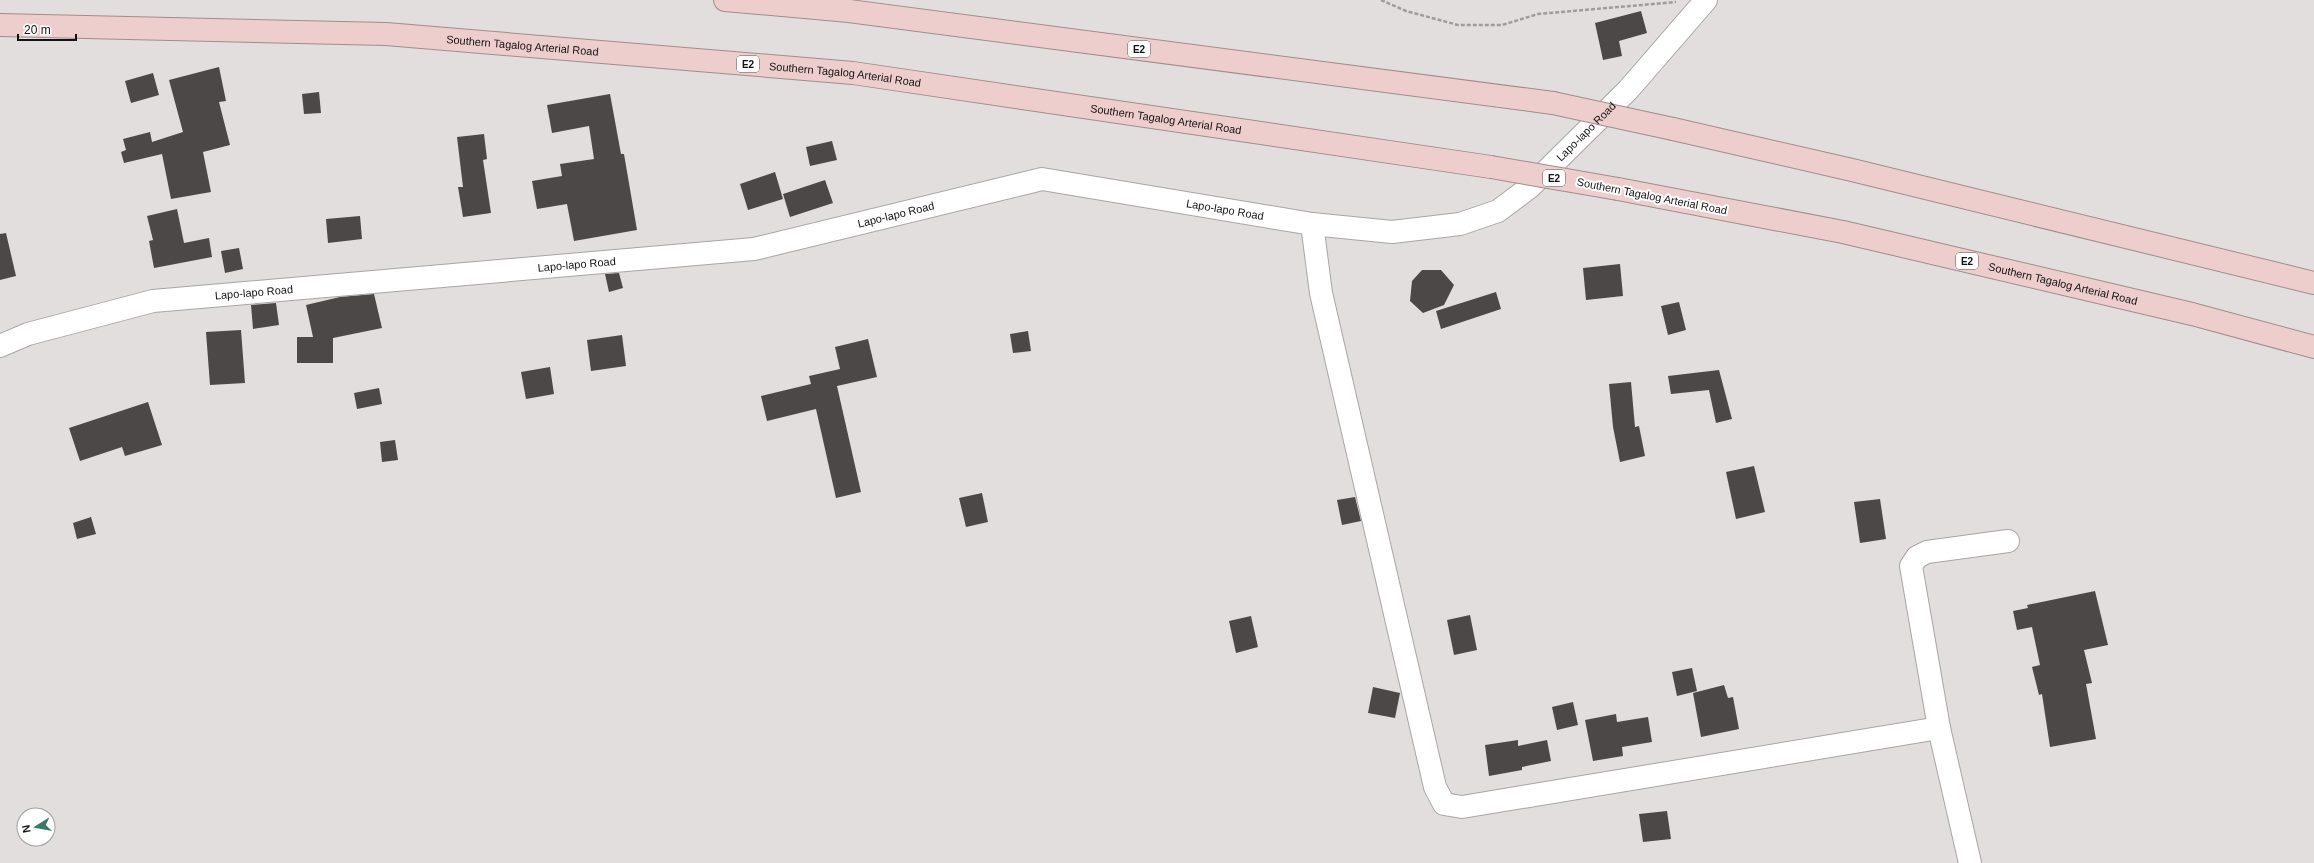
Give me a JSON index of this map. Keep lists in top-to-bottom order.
{
  "streets": {
    "highway": ["Southern Tagalog Arterial Road", "E2"],
    "street": ["Lapo-lapo Road"]
  },
  "scale_bar": "20 m",
  "north": "left"
}
